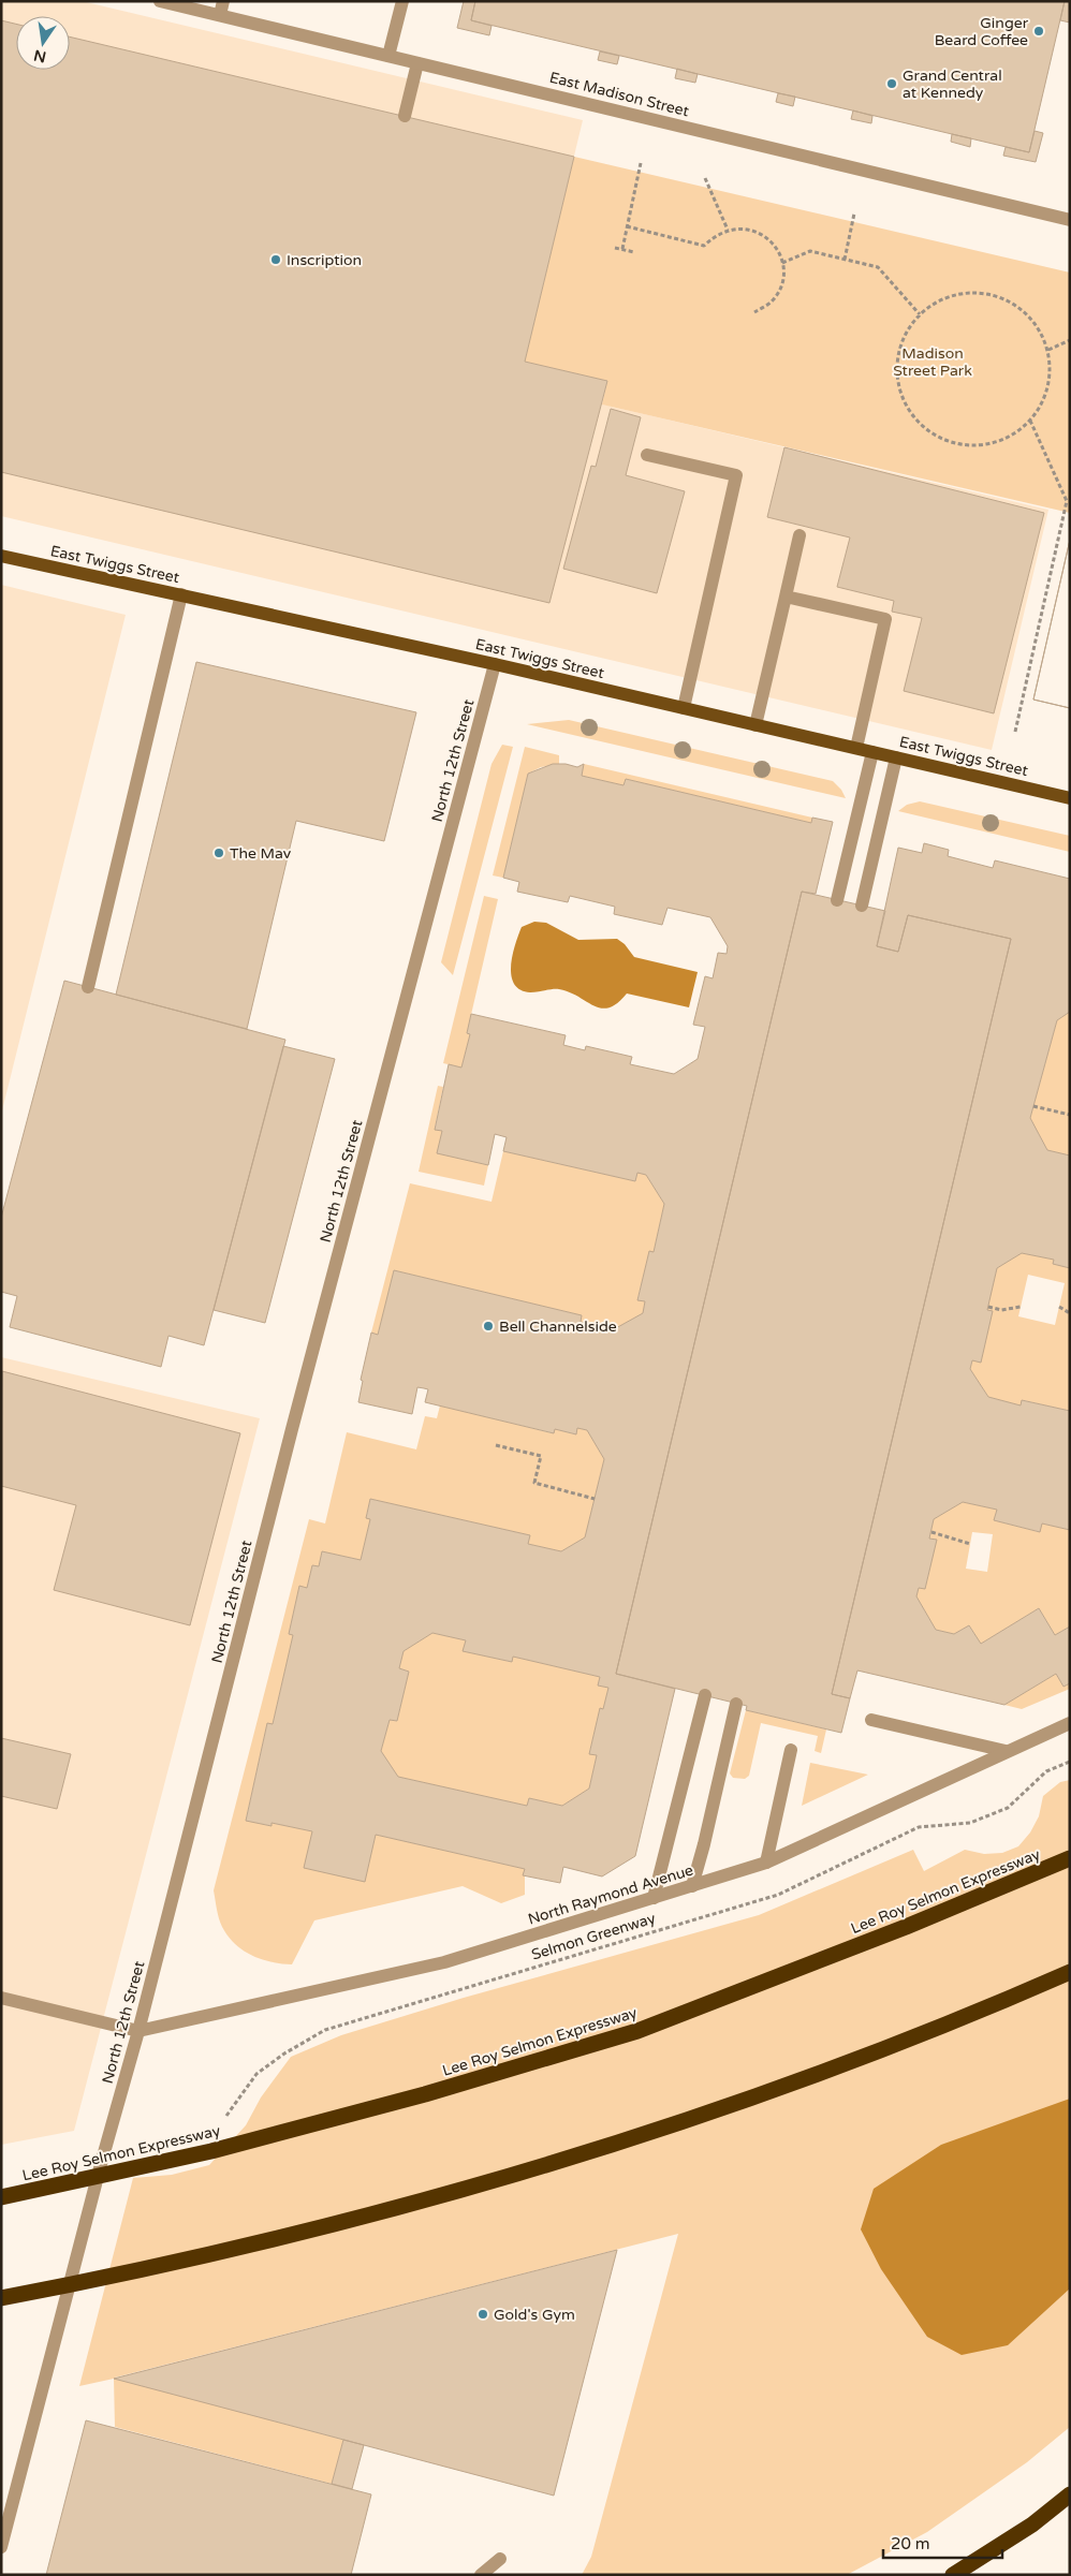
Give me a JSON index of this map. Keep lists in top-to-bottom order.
{
  "streets": {
    "highway": ["Lee Roy Selmon Expressway"],
    "main road": ["East Twiggs Street"],
    "street": ["East Madison Street", "North 12th Street", "North Raymond Avenue"],
    "path": ["Selmon Greenway"]
  },
  "crossings": [
    ["East Twiggs Street", "North 12th Street"],
    ["North 12th Street", "North Raymond Avenue"]
  ],
  "parks": ["Madison Street Park"],
  "places": [
    "Ginger Beard Coffee",
    "Grand Central at Kennedy",
    "Inscription",
    "The Mav",
    "Bell Channelside",
    "Gold's Gym"
  ],
  "scale_bar": "20 m",
  "north": "bottom"
}
